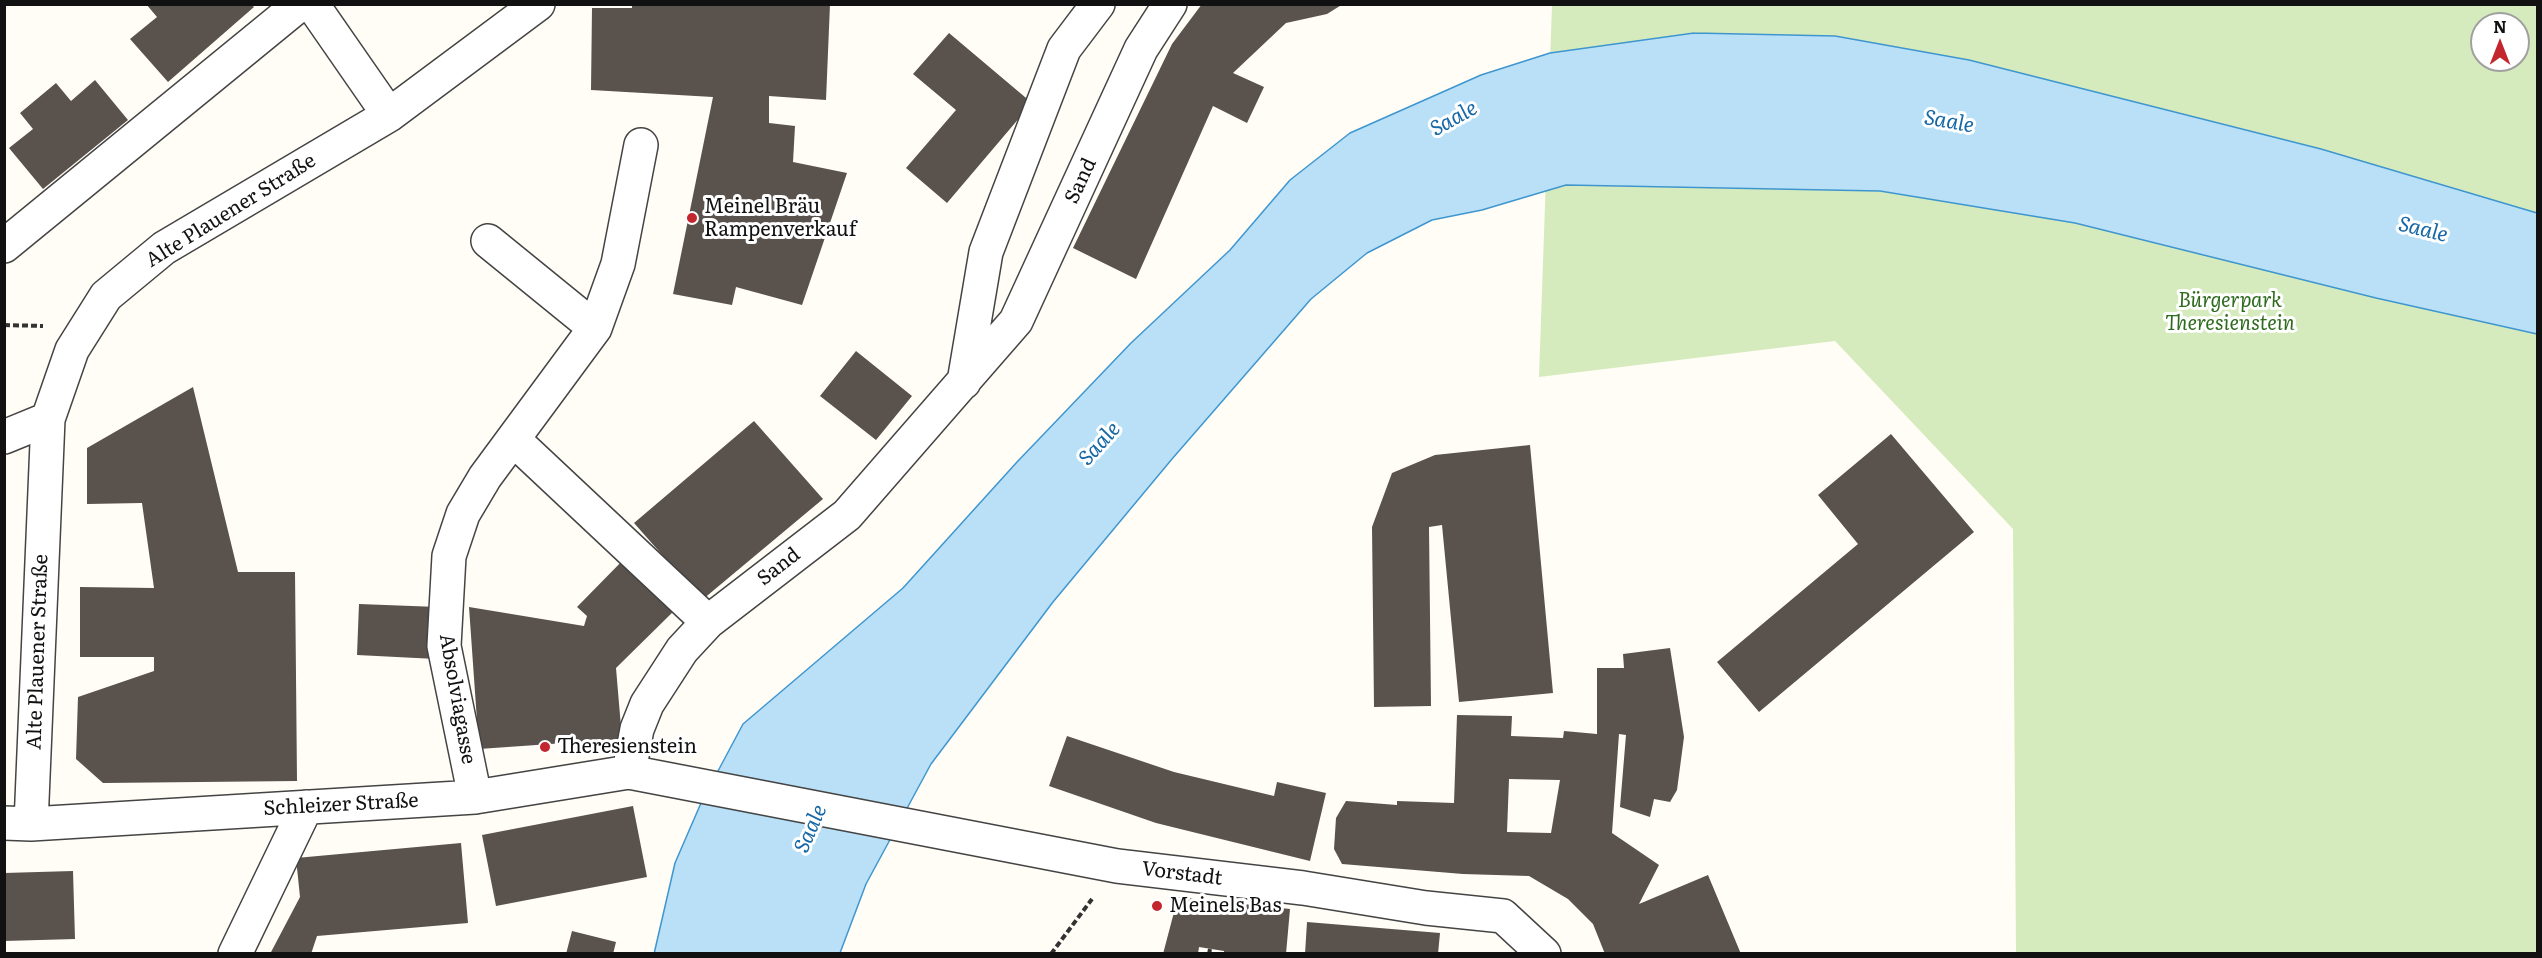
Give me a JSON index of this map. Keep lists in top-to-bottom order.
{
  "streets": {
    "street": [
      "Sand",
      "Alte Plauener Straße",
      "Absolviagasse",
      "Schleizer Straße",
      "Vorstadt"
    ]
  },
  "crossings": [
    ["Sand", "Schleizer Straße"],
    ["Alte Plauener Straße", "Schleizer Straße"],
    ["Absolviagasse", "Schleizer Straße"],
    ["Schleizer Straße", "Vorstadt"]
  ],
  "water": ["Saale"],
  "parks": ["Bürgerpark Theresienstein"],
  "places": ["Meinel Bräu Rampenverkauf", "Theresienstein", "Meinels Bas"],
  "north": "top"
}
